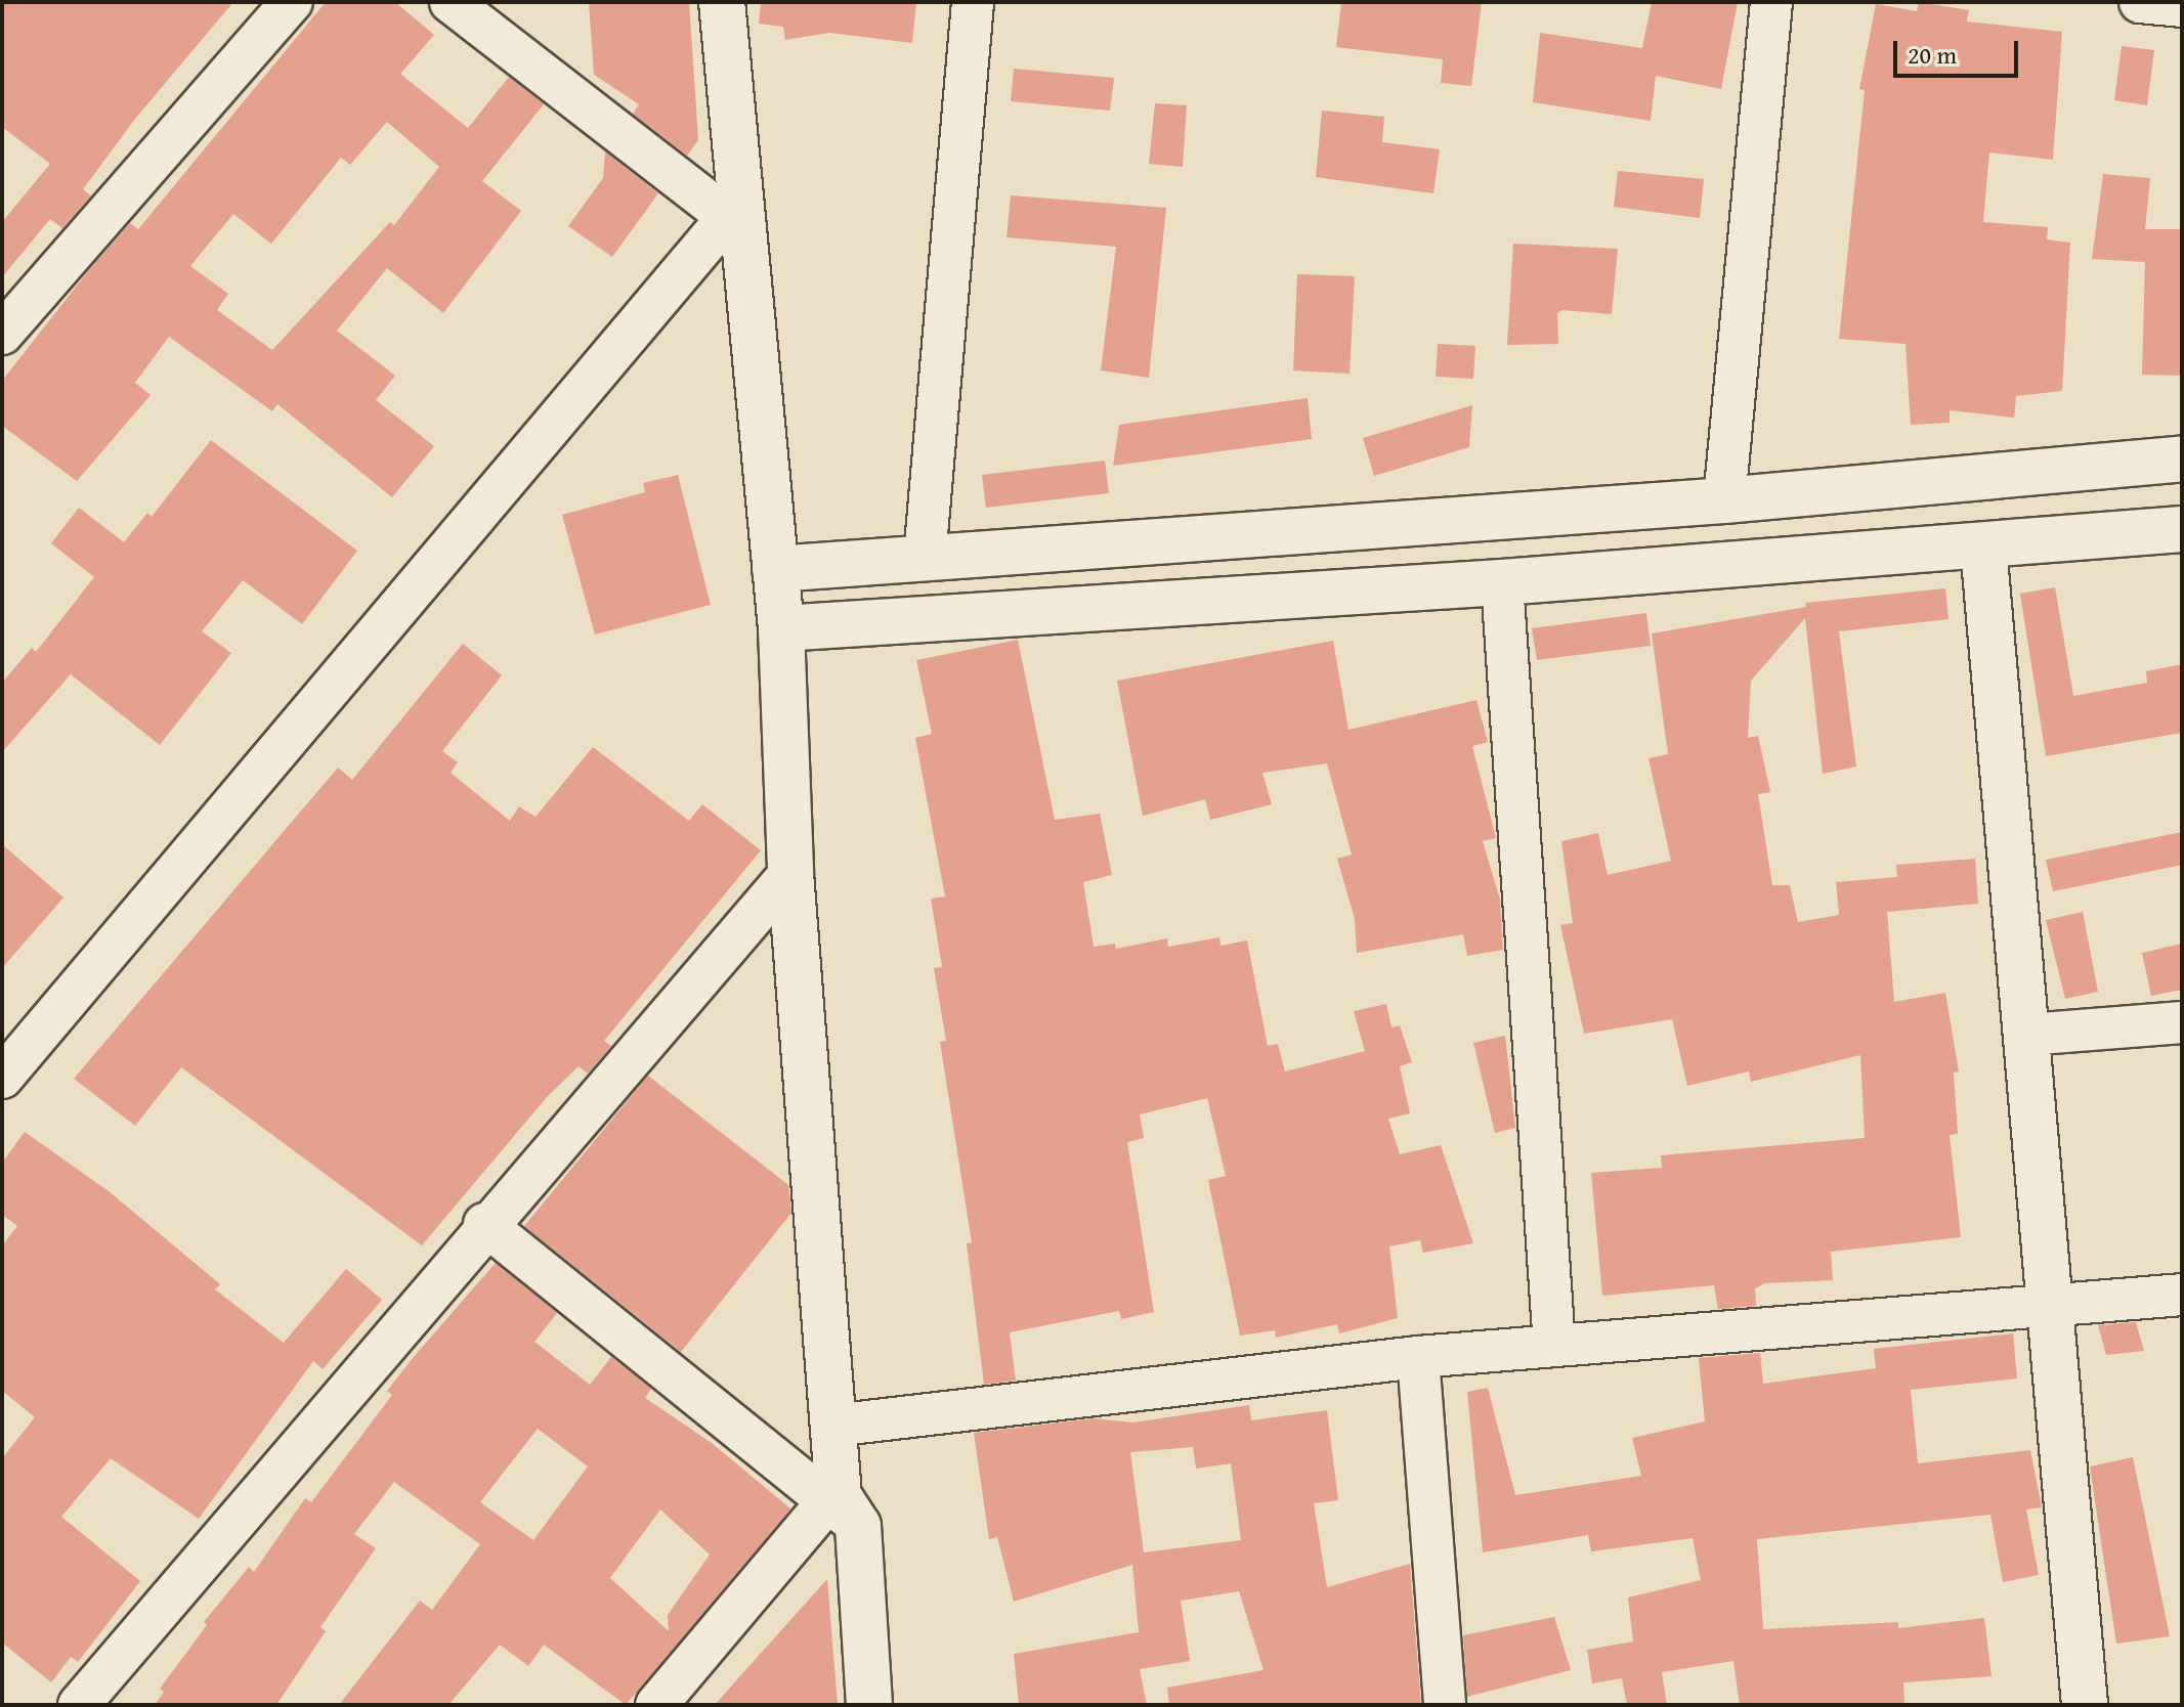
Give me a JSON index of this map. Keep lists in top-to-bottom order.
{
  "scale_bar": "20 m"
}
